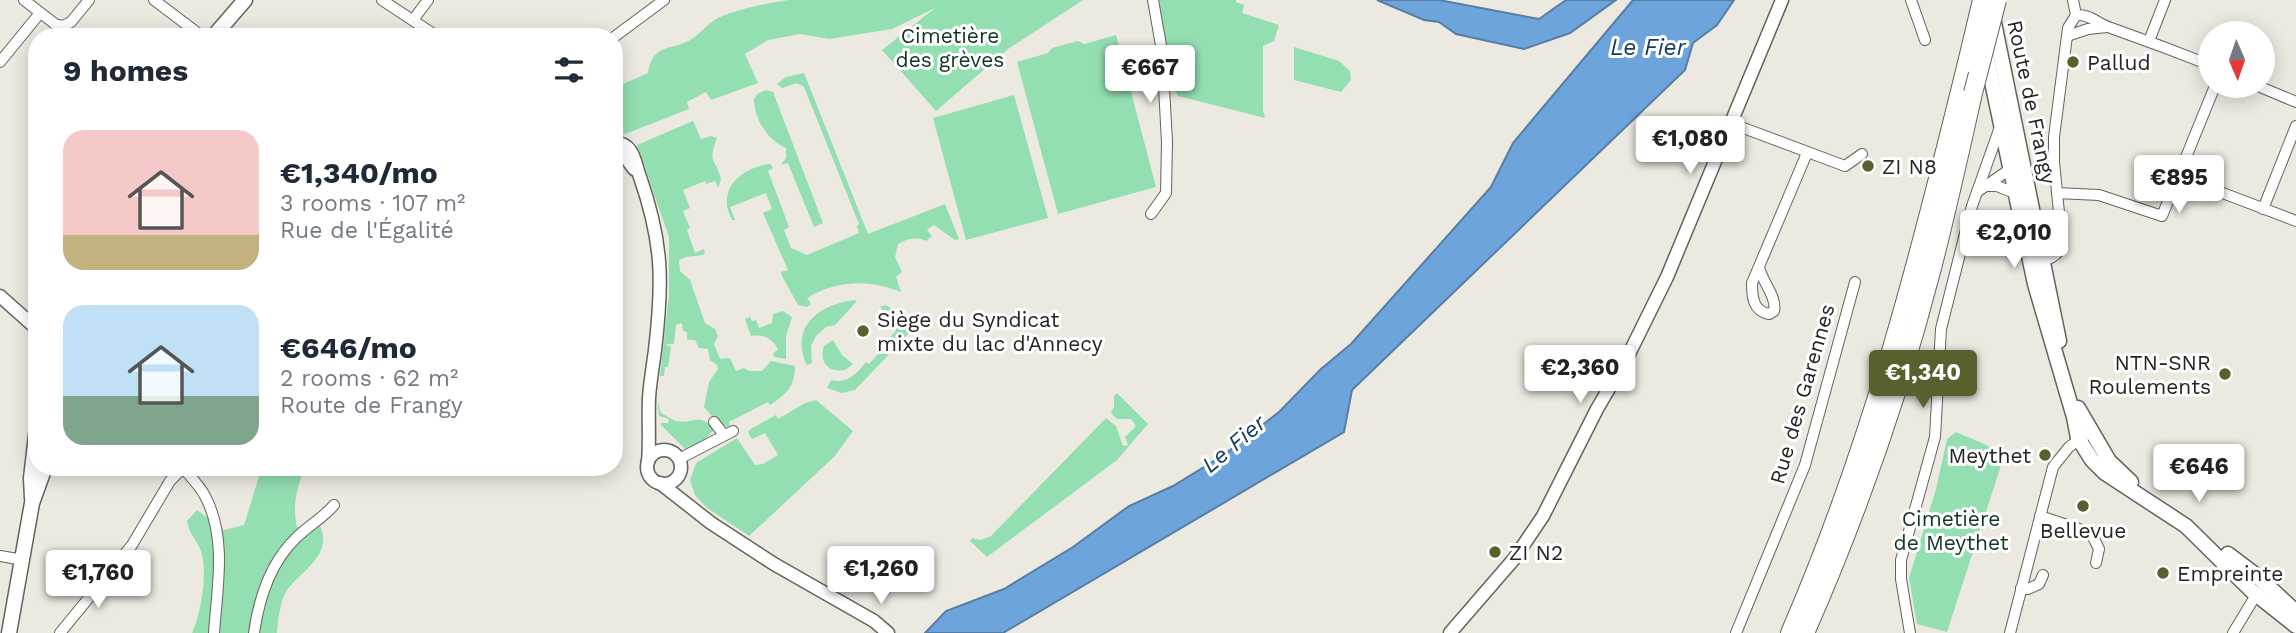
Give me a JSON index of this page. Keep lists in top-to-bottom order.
{
  "streets": {
    "main road": ["Route de Frangy"],
    "street": ["Rue des Garennes"]
  },
  "water": ["Le Fier"],
  "parks": ["Cimetière des grèves", "Cimetière de Meythet"],
  "places": [
    "Pallud",
    "ZI N8",
    "Siège du Syndicat mixte du lac d'Annecy",
    "NTN-SNR Roulements",
    "Meythet",
    "Bellevue",
    "ZI N2",
    "Empreinte"
  ],
  "north": "bottom",
  "page": {
    "heading": "9 homes",
    "price": [
      "€667",
      "€1,080",
      "€895",
      "€2,010",
      "€2,360",
      "€1,340",
      "€646",
      "€1,260",
      "€1,760"
    ],
    "list": [
      {
        "name": "€1,340/mo",
        "note": "3 rooms · 107 m² · Rue de l'Égalité"
      },
      {
        "name": "€646/mo",
        "note": "2 rooms · 62 m² · Route de Frangy"
      }
    ]
  }
}
